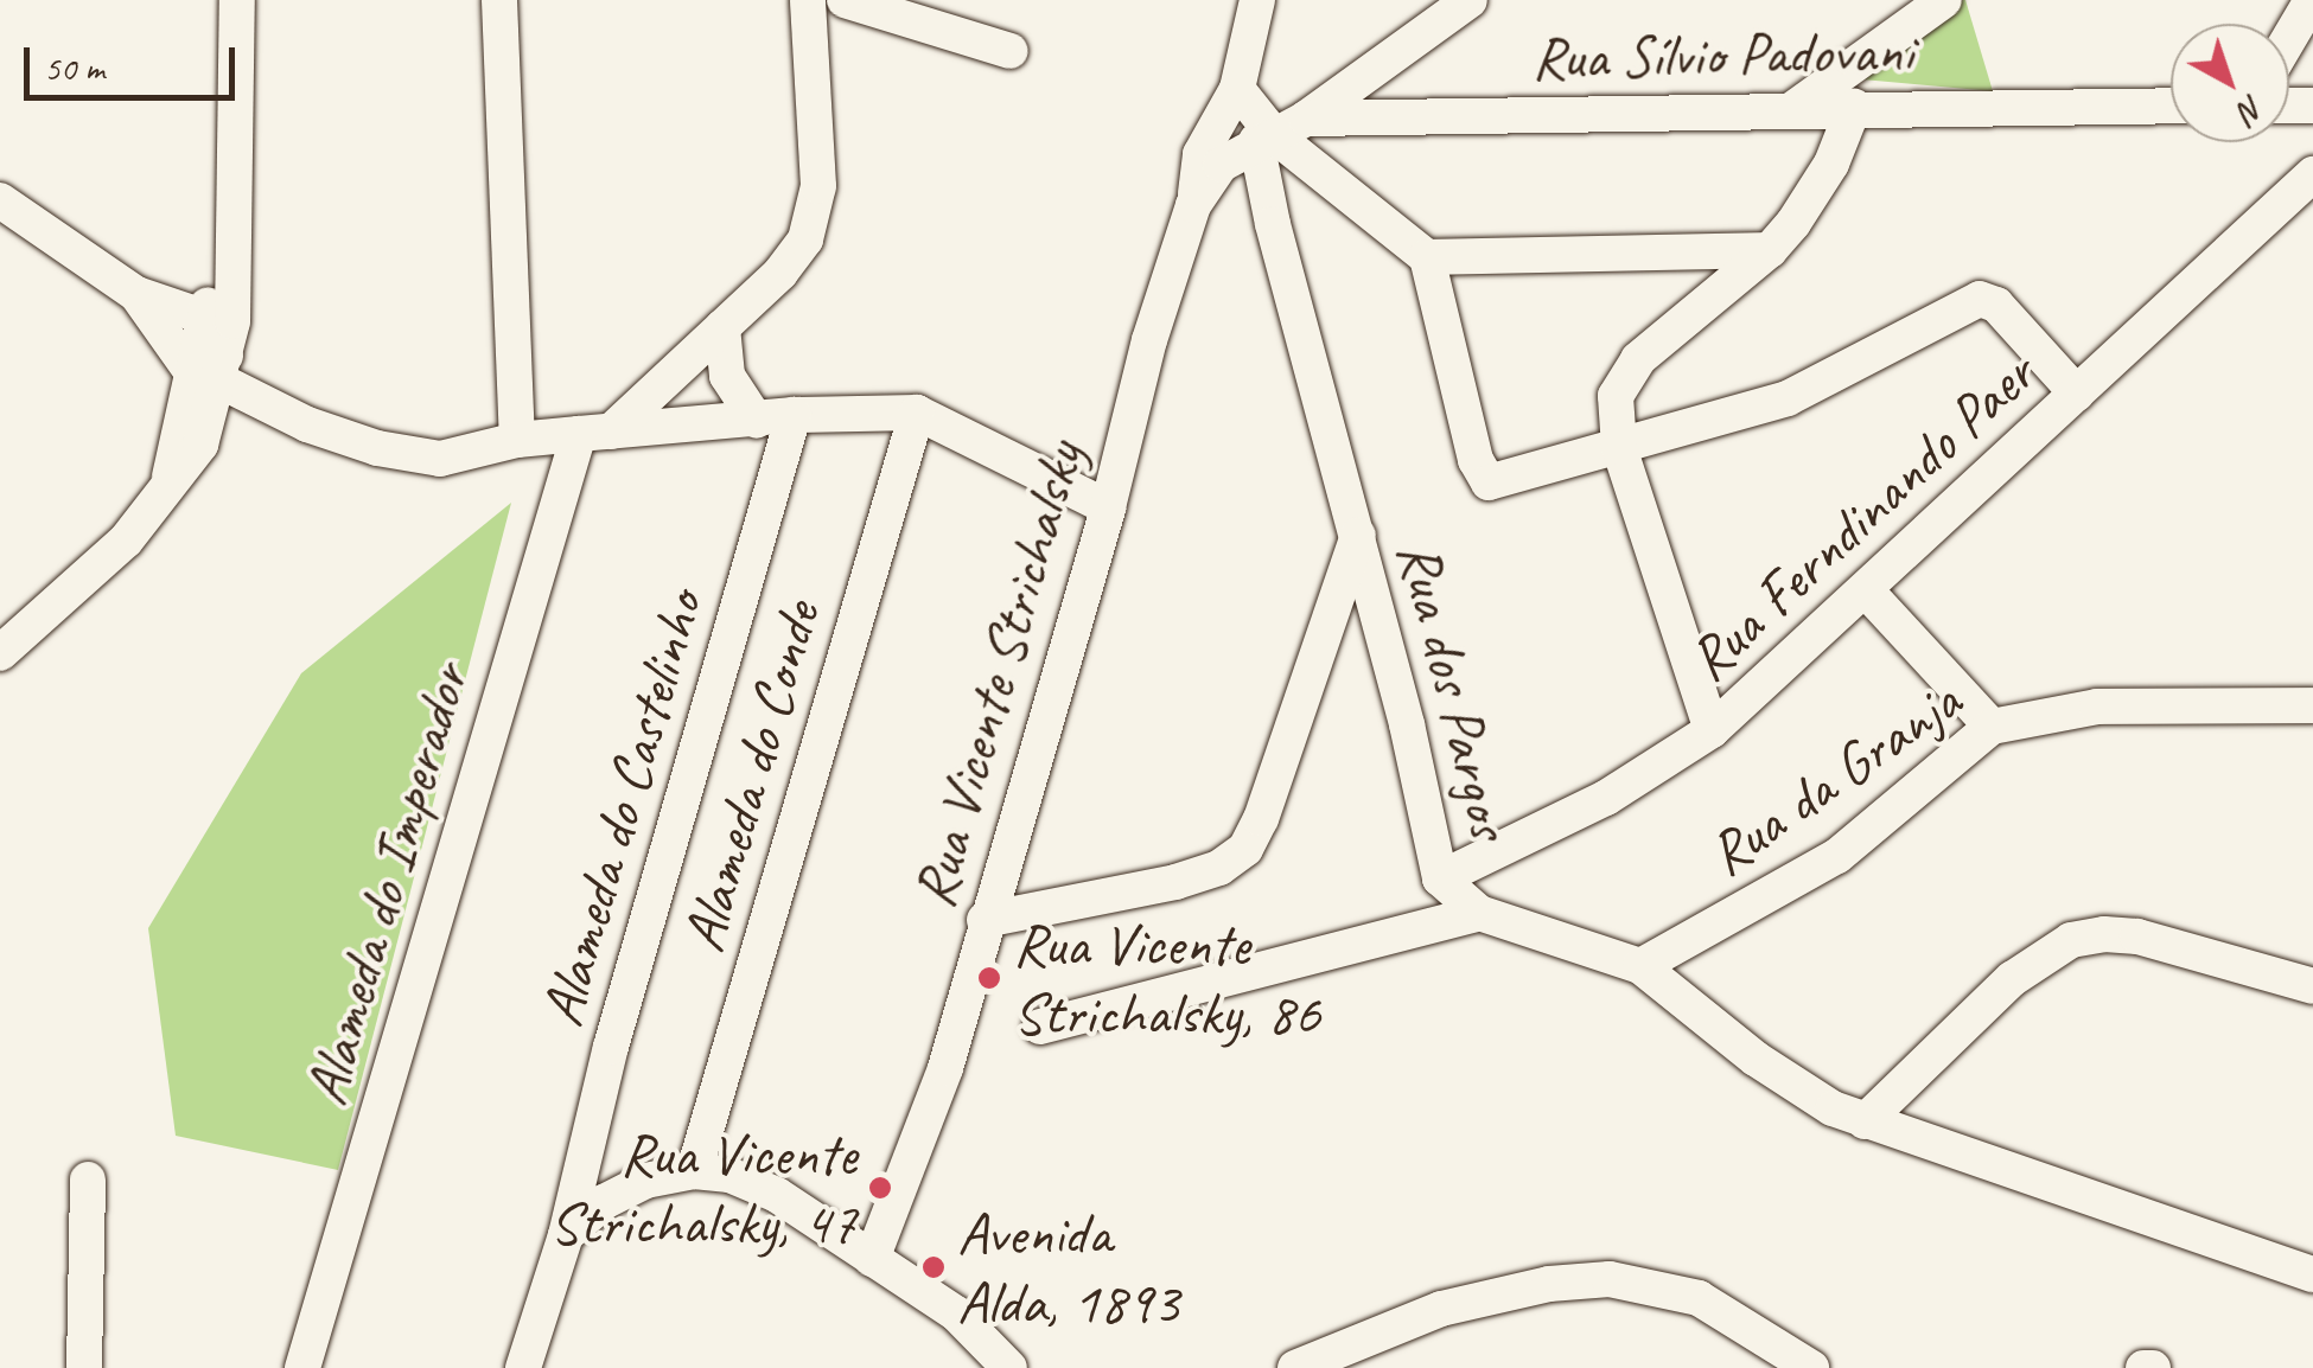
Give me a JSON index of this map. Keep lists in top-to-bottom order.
{
  "streets": {
    "street": [
      "Rua Sílvio Padovani",
      "Rua Ferndinando Paer",
      "Rua Vicente Strichalsky",
      "Rua dos Pargos",
      "Alameda do Conde",
      "Rua da Granja",
      "Alameda do Castelinho",
      "Alameda do Imperador"
    ]
  },
  "crossings": [
    ["Rua Sílvio Padovani", "Rua Vicente Strichalsky"],
    ["Rua Sílvio Padovani", "Rua dos Pargos"],
    ["Rua Ferndinando Paer", "Rua dos Pargos"],
    ["Rua Vicente Strichalsky", "Rua dos Pargos"],
    ["Rua dos Pargos", "Rua da Granja"]
  ],
  "places": ["Rua Vicente Strichalsky, 86", "Rua Vicente Strichalsky, 47", "Avenida Alda, 1893"],
  "scale_bar": "50 m",
  "north": "bottom right"
}
